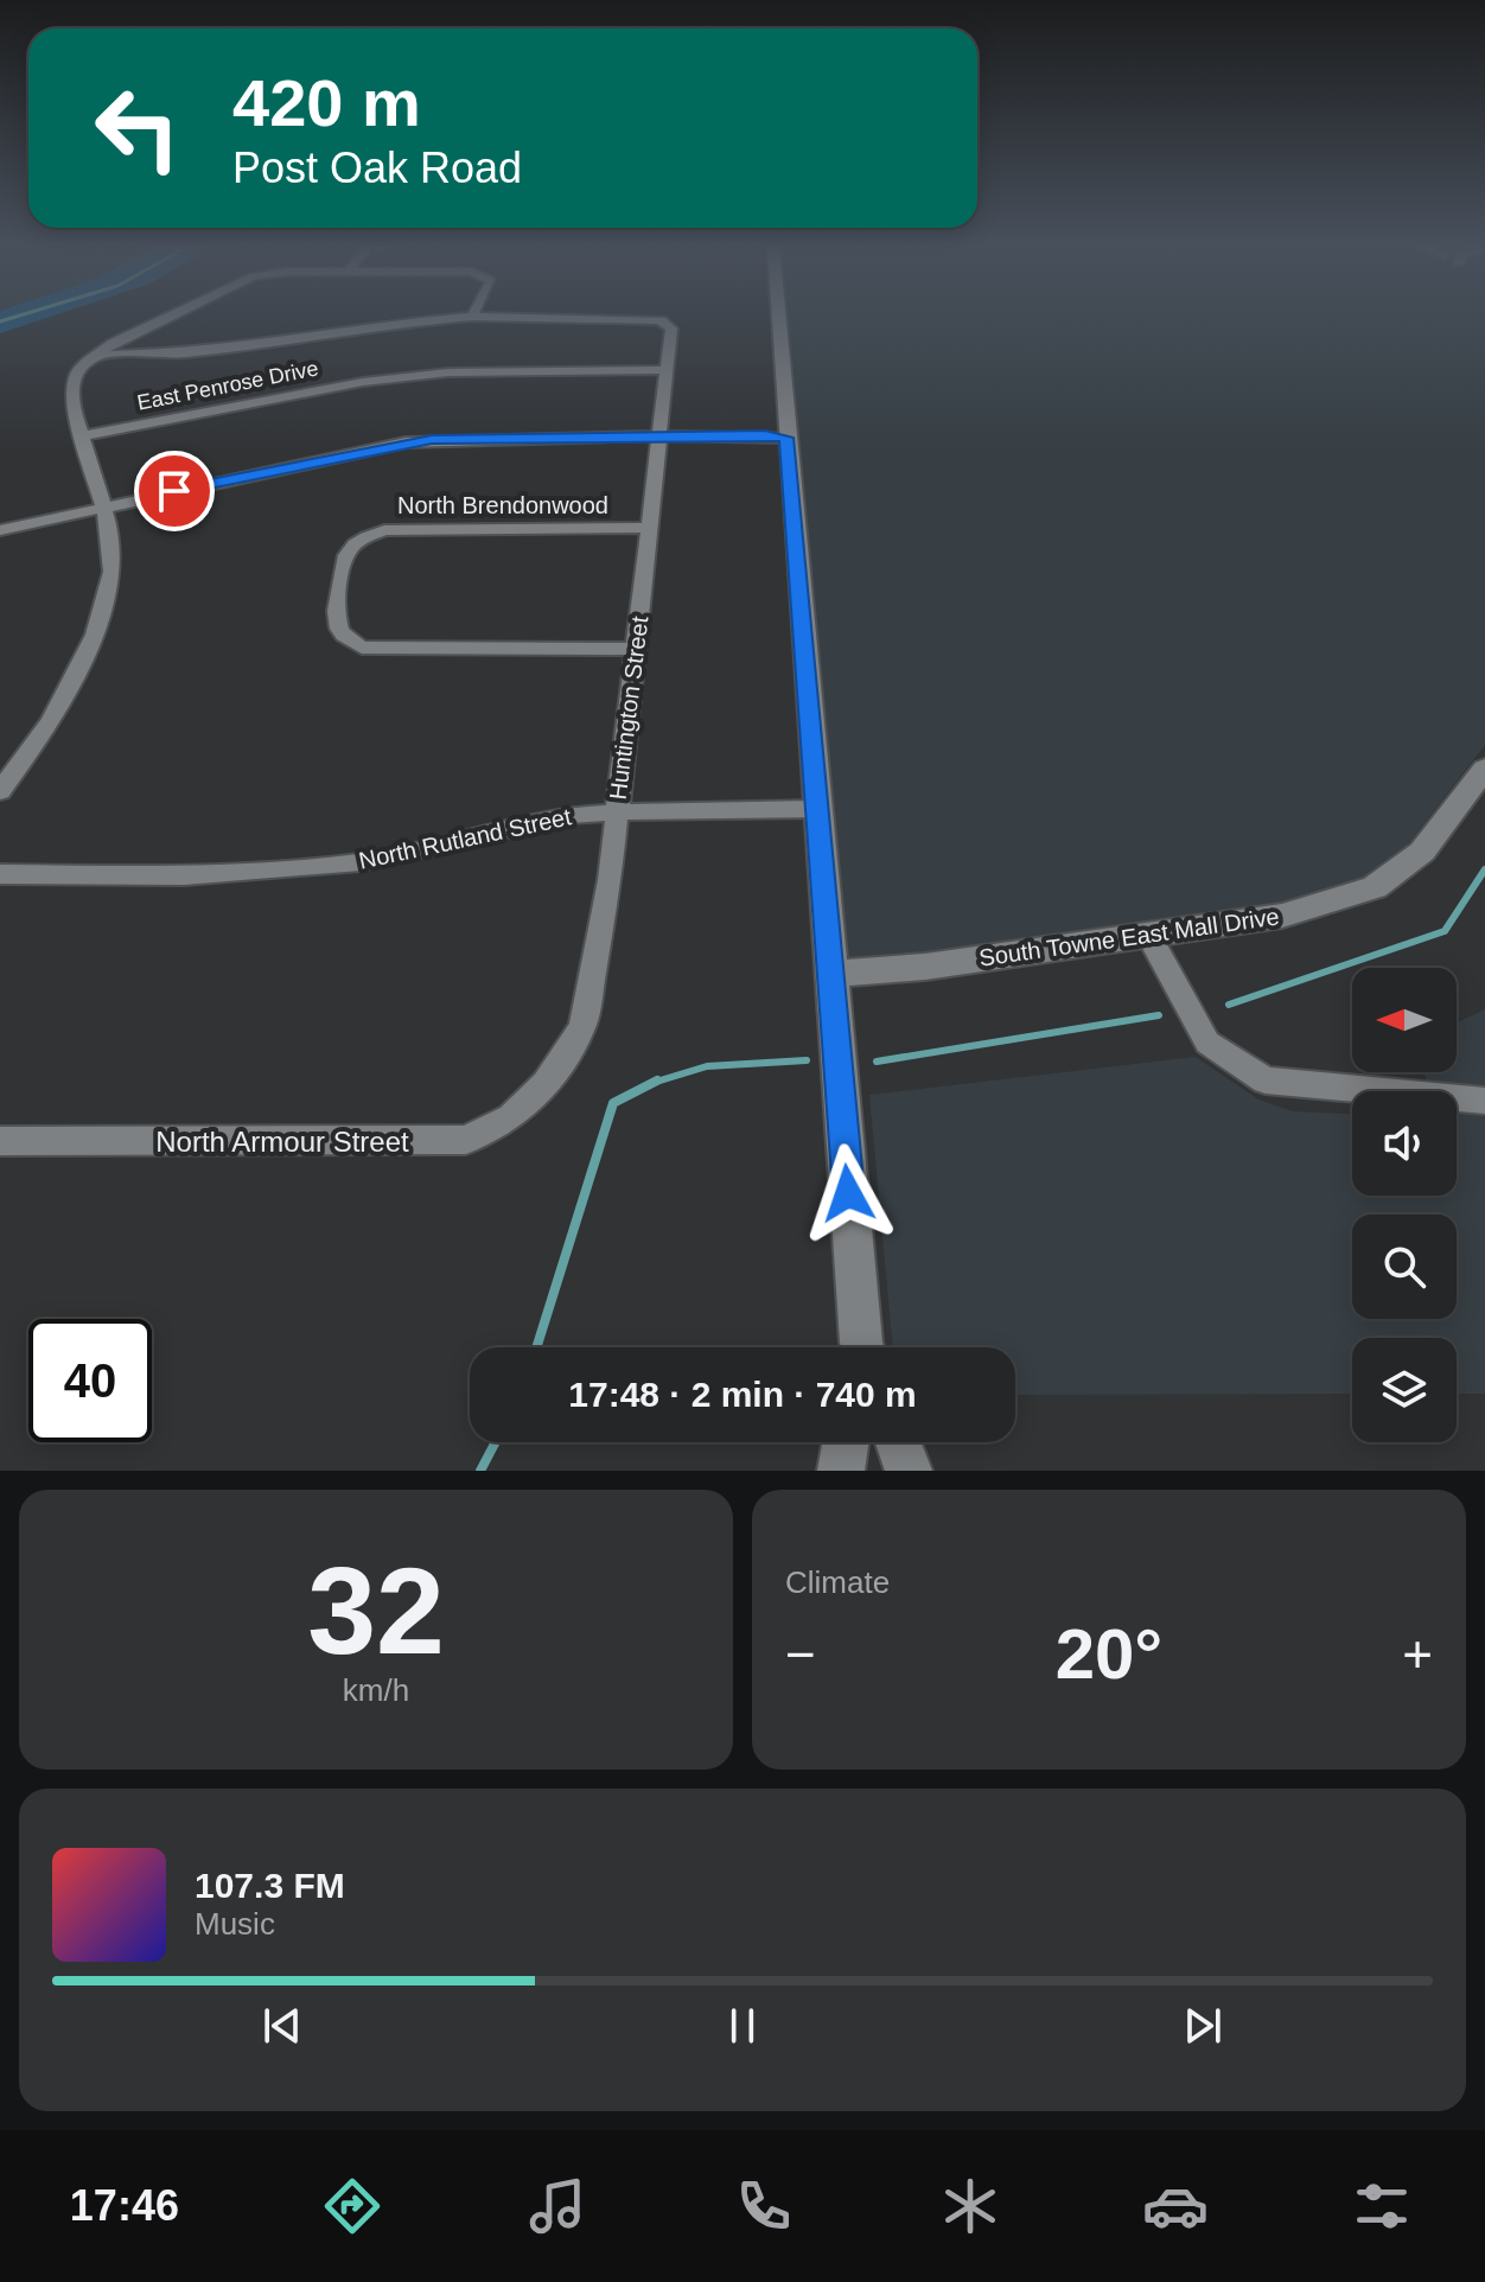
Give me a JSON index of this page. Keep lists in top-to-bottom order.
{
  "streets": {
    "street": [
      "East Penrose Drive",
      "North Brendonwood",
      "Huntington Street",
      "North Rutland Street",
      "South Towne East Mall Drive",
      "North Armour Street"
    ]
  },
  "crossings": [
    ["East Penrose Drive", "Huntington Street"],
    ["North Brendonwood", "Huntington Street"],
    ["Huntington Street", "North Rutland Street"],
    ["Huntington Street", "North Armour Street"]
  ],
  "north": "left",
  "page": {
    "turn": ["420 m", "Post Oak Road"],
    "limit": "40",
    "trip": "17:48 · 2 min · 740 m",
    "tile": [
      ["32", "km/h"],
      "Climate"
    ],
    "heat": ["−", "20°", "+"],
    "song": ["107.3 FM", "Music"],
    "tabs": "17:46"
  }
}
